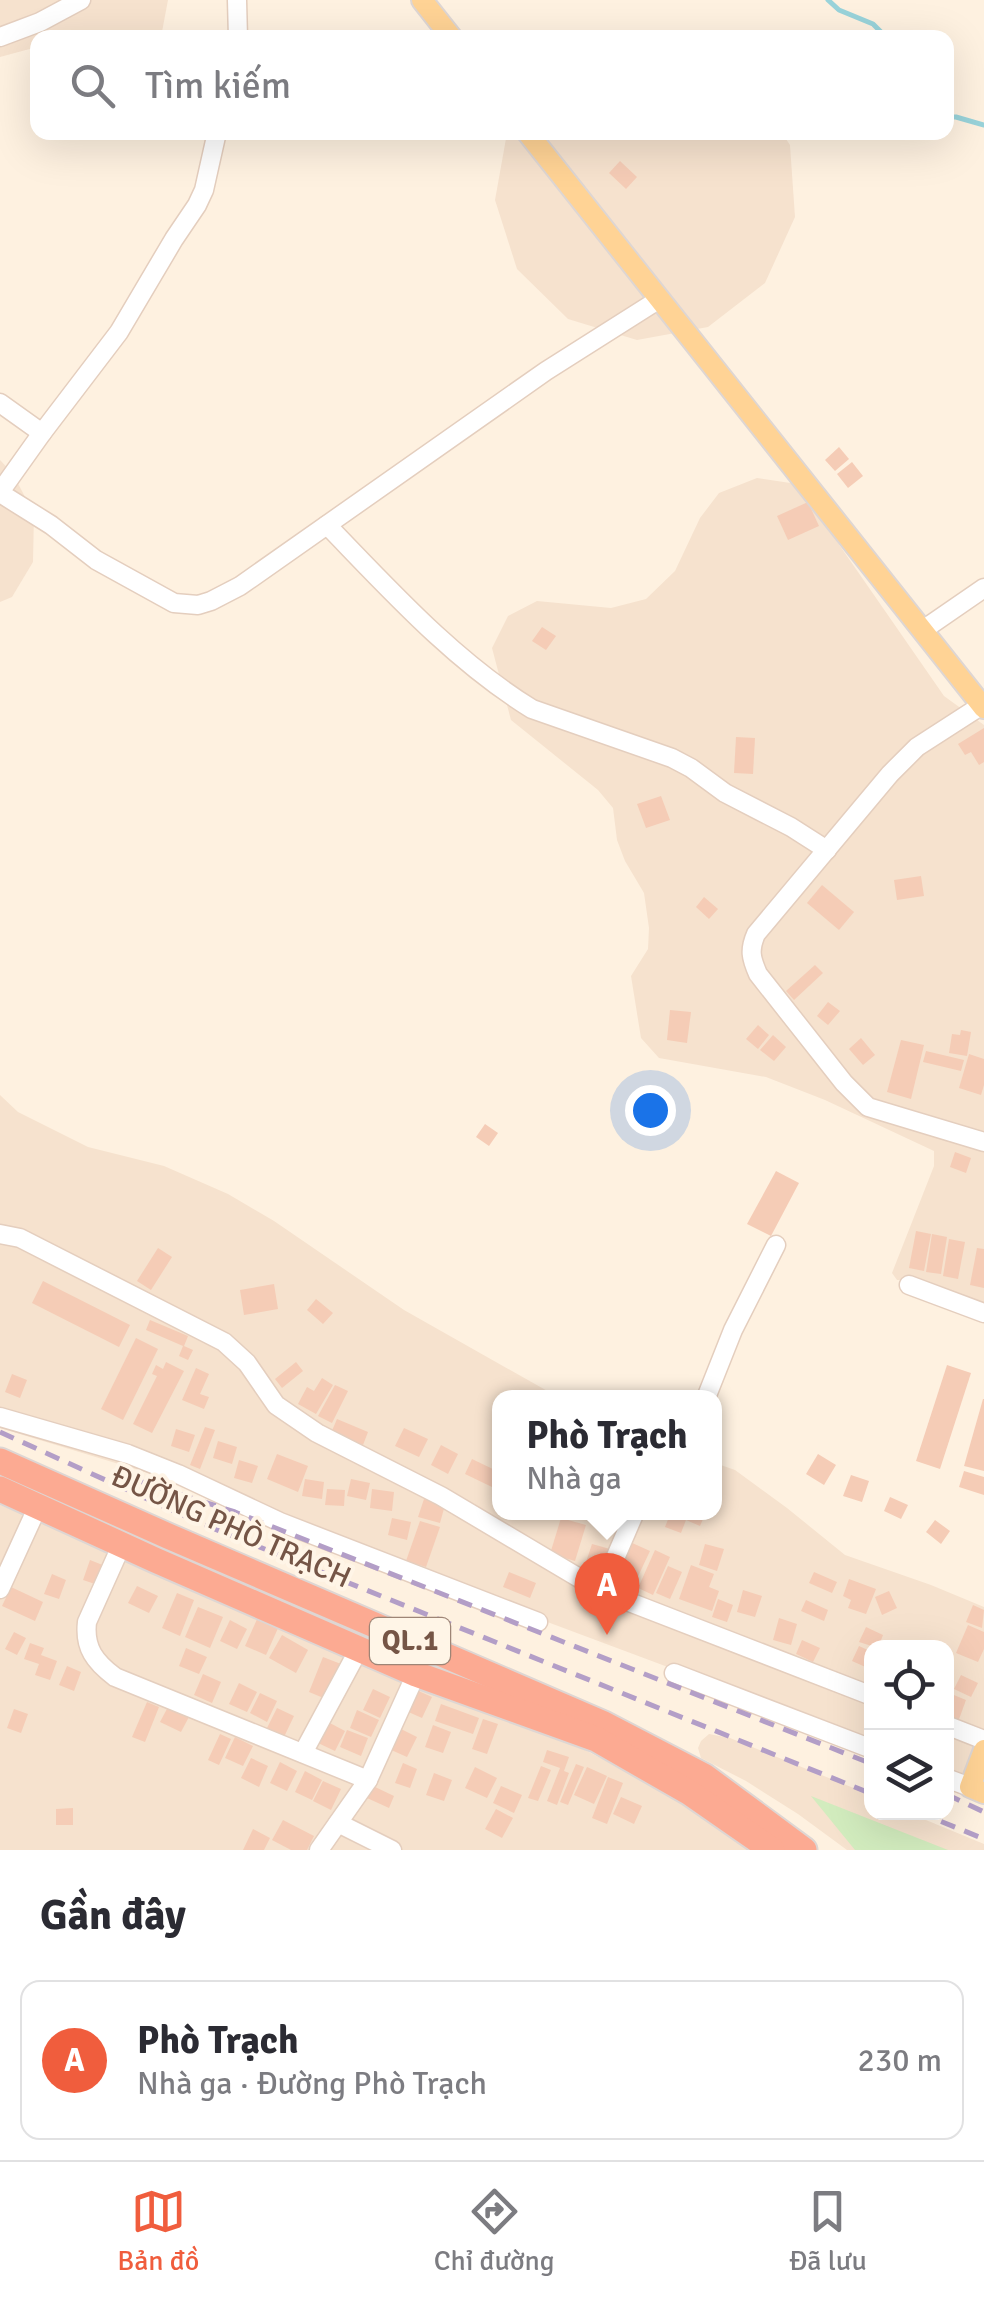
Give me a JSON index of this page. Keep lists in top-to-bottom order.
{
  "streets": {
    "highway": ["ĐƯỜNG PHÒ TRẠCH", "QL.1"]
  },
  "page": {
    "search": "Tìm kiếm",
    "popup": ["Phò Trạch", "Nhà ga"],
    "pins": "A",
    "heading": "Gần đây",
    "list": [
      {
        "mark": "A",
        "name": "Phò Trạch",
        "note": "Nhà ga · Đường Phò Trạch",
        "value": "230 m"
      }
    ],
    "nav": ["Bản đồ", "Chỉ đường", "Đã lưu"]
  }
}
